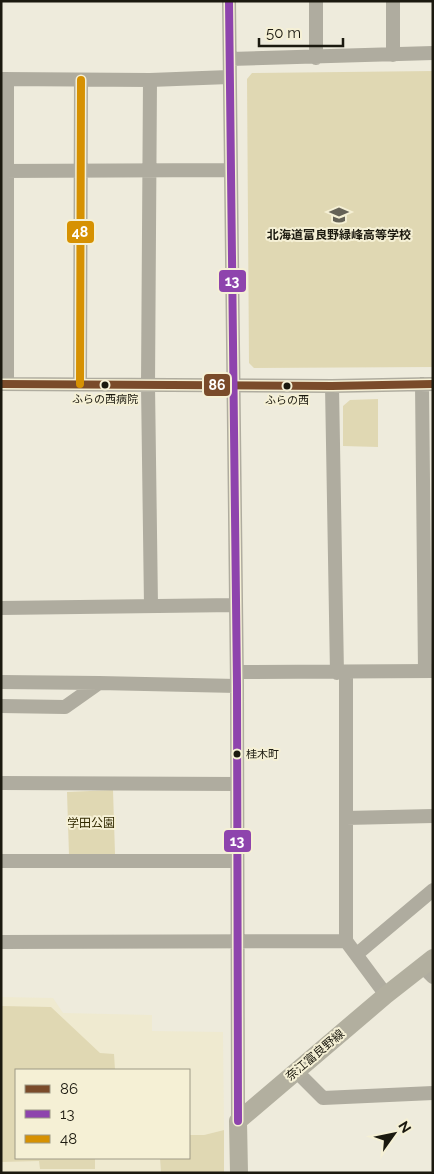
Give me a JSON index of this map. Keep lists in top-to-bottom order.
{
  "streets": {
    "main road": ["奈江富良野線"]
  },
  "parks": ["学田公園"],
  "places": {
    "school or university": ["北海道富良野緑峰高等学校"],
    "other": ["ふらの西病院", "ふらの西", "桂木町"]
  },
  "lines": ["transit line 13", "transit line 48", "transit line 86"],
  "legend": ["86", "13", "48"],
  "scale_bar": "50 m",
  "north": "top right"
}
